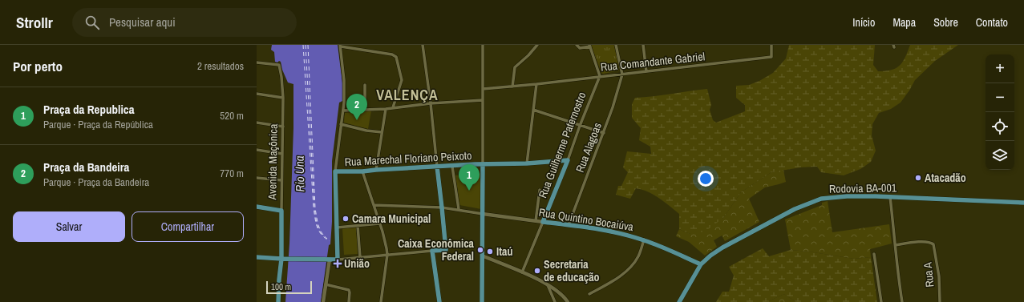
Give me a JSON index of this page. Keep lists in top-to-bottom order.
{
  "streets": {
    "main road": [
      "Rua Guilherme Paternostro",
      "Rua Marechal Floriano Peixoto",
      "Avenida Maçônica",
      "Rodovia BA-001",
      "Rua Quintino Bocaiúva"
    ],
    "street": ["Rua Comandante Gabriel", "Rua Alagoas", "Rua A"]
  },
  "crossings": [
    ["Rua Comandante Gabriel", "Rua Guilherme Paternostro"],
    ["Rua Comandante Gabriel", "Rua Alagoas"],
    ["Rua Guilherme Paternostro", "Rua Marechal Floriano Peixoto"],
    ["Rua Guilherme Paternostro", "Rua Quintino Bocaiúva"],
    ["Rua Alagoas", "Rua Quintino Bocaiúva"],
    ["Rodovia BA-001", "Rua Quintino Bocaiúva"]
  ],
  "districts": ["VALENÇA"],
  "water": ["Rio Una"],
  "places": {
    "other": [
      "Atacadão",
      "Camara Municipal",
      "Caixa Econômica Federal",
      "Itaú",
      "Secretaria de educação"
    ],
    "health": ["União"]
  },
  "scale_bar": "100 m",
  "page": {
    "header": "Strollr",
    "search": "Pesquisar aqui",
    "nav": [
      "Início",
      "Mapa",
      "Sobre",
      "Contato"
    ],
    "heading": ["Por perto", "2 resultados"],
    "map_buttons": ["+", "−"],
    "list": [
      {
        "mark": "1",
        "name": "Praça da Republica",
        "note": "Parque · Praça da República",
        "value": "520 m"
      },
      {
        "mark": "2",
        "name": "Praça da Bandeira",
        "note": "Parque · Praça da Bandeira",
        "value": "770 m"
      }
    ],
    "pins": ["2", "1"],
    "buttons": ["Salvar", "Compartilhar"],
    "scale": "100 m"
  }
}
